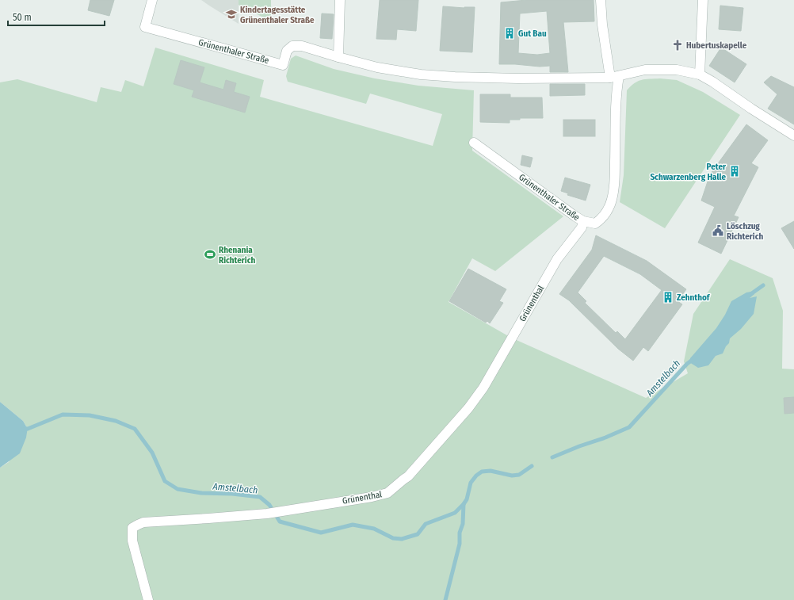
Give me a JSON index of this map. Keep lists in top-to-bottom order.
{
  "streets": {
    "street": ["Grünenthaler Straße", "Grünenthal"]
  },
  "crossings": [
    ["Grünenthaler Straße", "Grünenthal"]
  ],
  "water": ["Amstelbach"],
  "places": {
    "school or university": ["Kindertagesstätte Grünenthaler Straße"],
    "building": ["Gut Bau", "Peter Schwarzenberg Halle", "Zehnthof"],
    "church": ["Hubertuskapelle"],
    "public building": ["Löschzug Richterich"],
    "sports": ["Rhenania Richterich"]
  },
  "scale_bar": "50 m"
}
